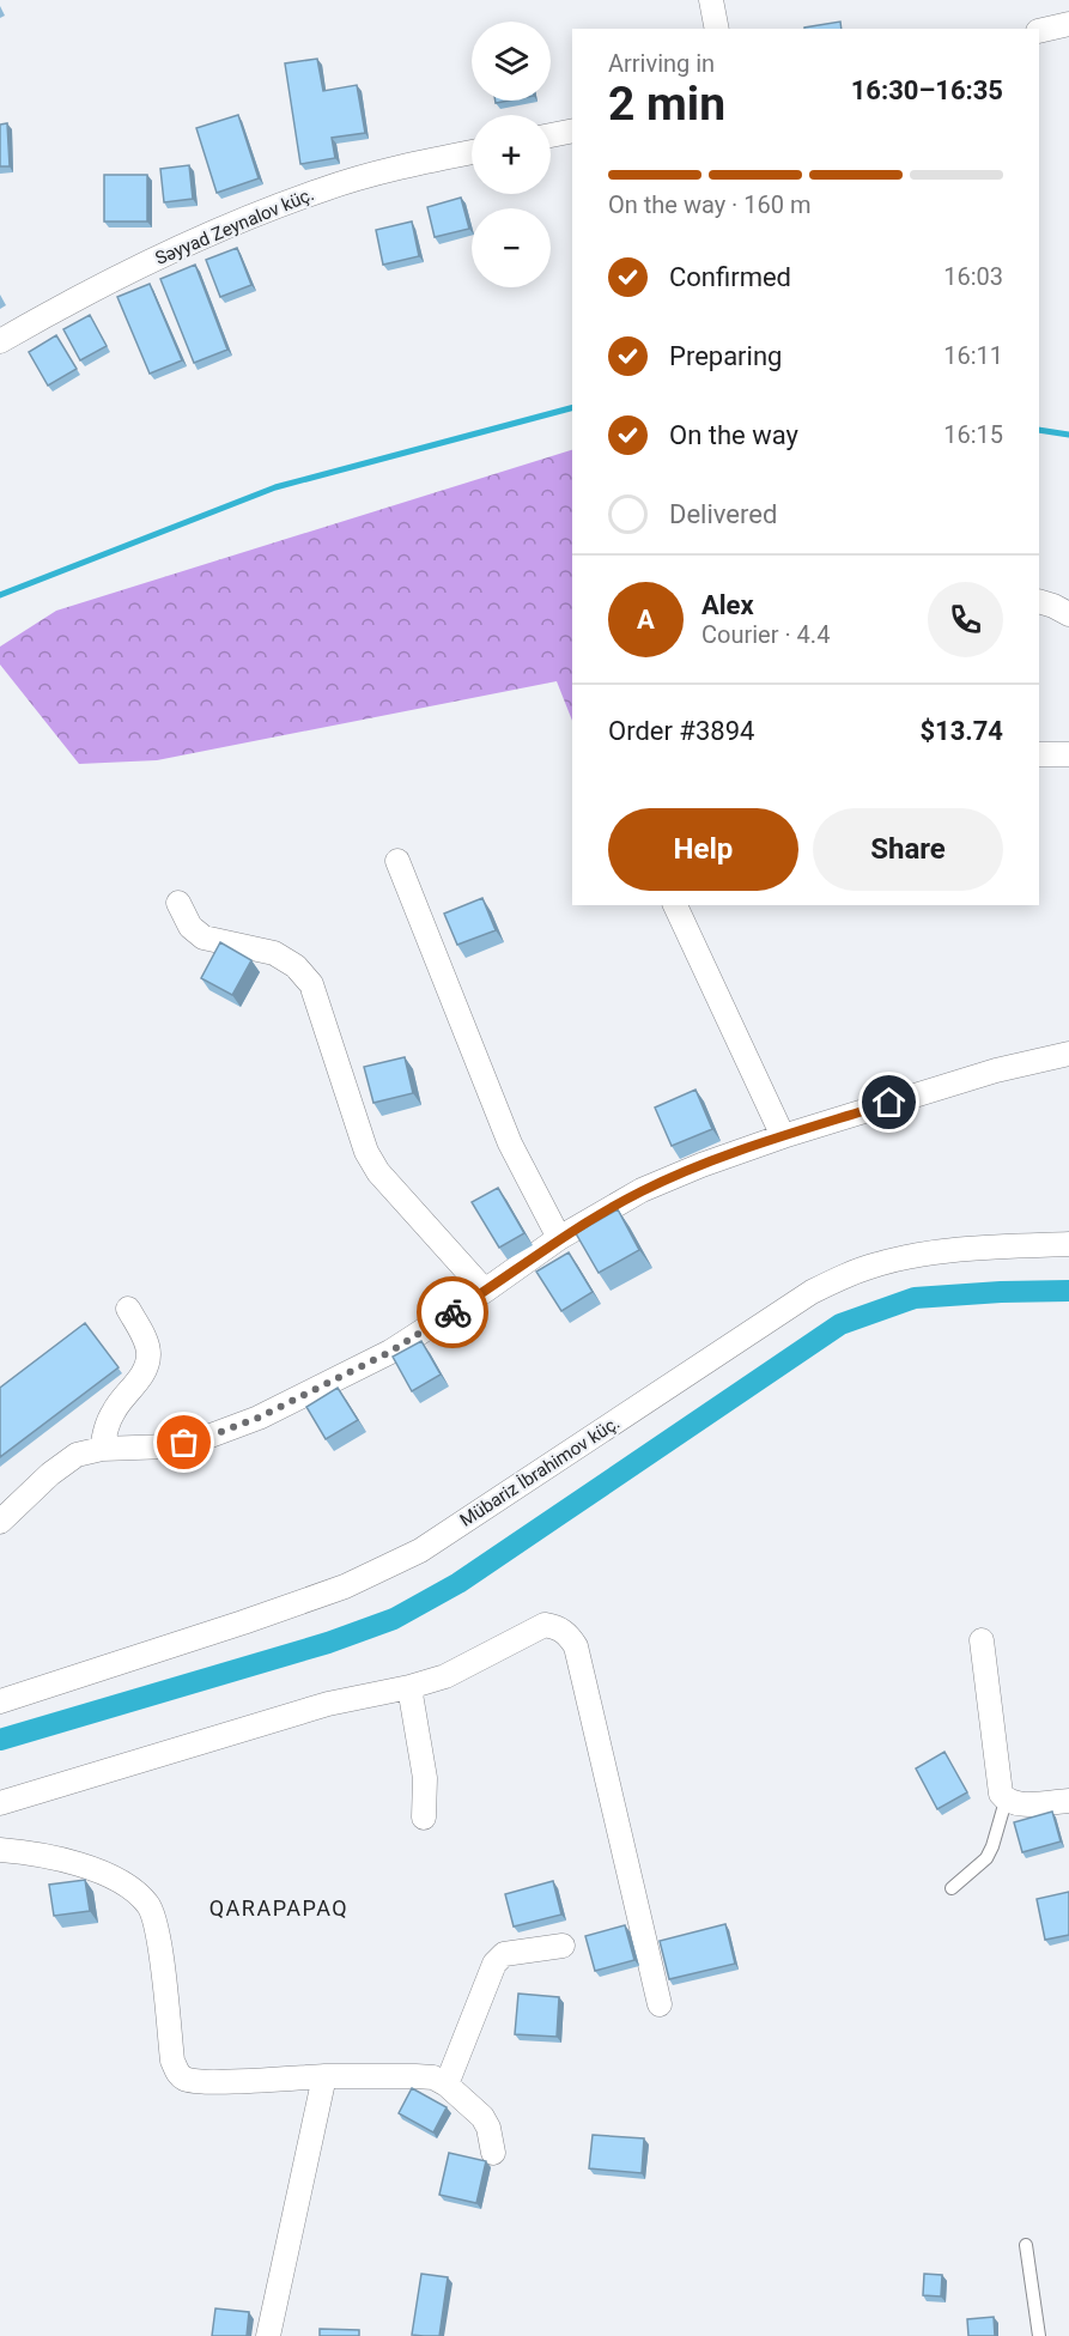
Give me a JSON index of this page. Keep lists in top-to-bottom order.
{
  "streets": {
    "street": ["Səyyad Zeynalov küç.", "Mübariz İbrahimov küç."]
  },
  "districts": ["QARAPAPAQ"],
  "page": {
    "map_buttons": ["+", "−"],
    "heading": ["2 min", "Arriving in", "16:30–16:35"],
    "panel": [
      "Alex",
      "Courier · 4.4",
      "Order #3894",
      "$13.74"
    ],
    "bar": "On the way · 160 m",
    "list": [
      ["Confirmed", "16:03"],
      ["Preparing", "16:11"],
      ["On the way", "16:15"],
      "Delivered"
    ],
    "round": "A",
    "buttons": ["Help", "Share"]
  }
}
